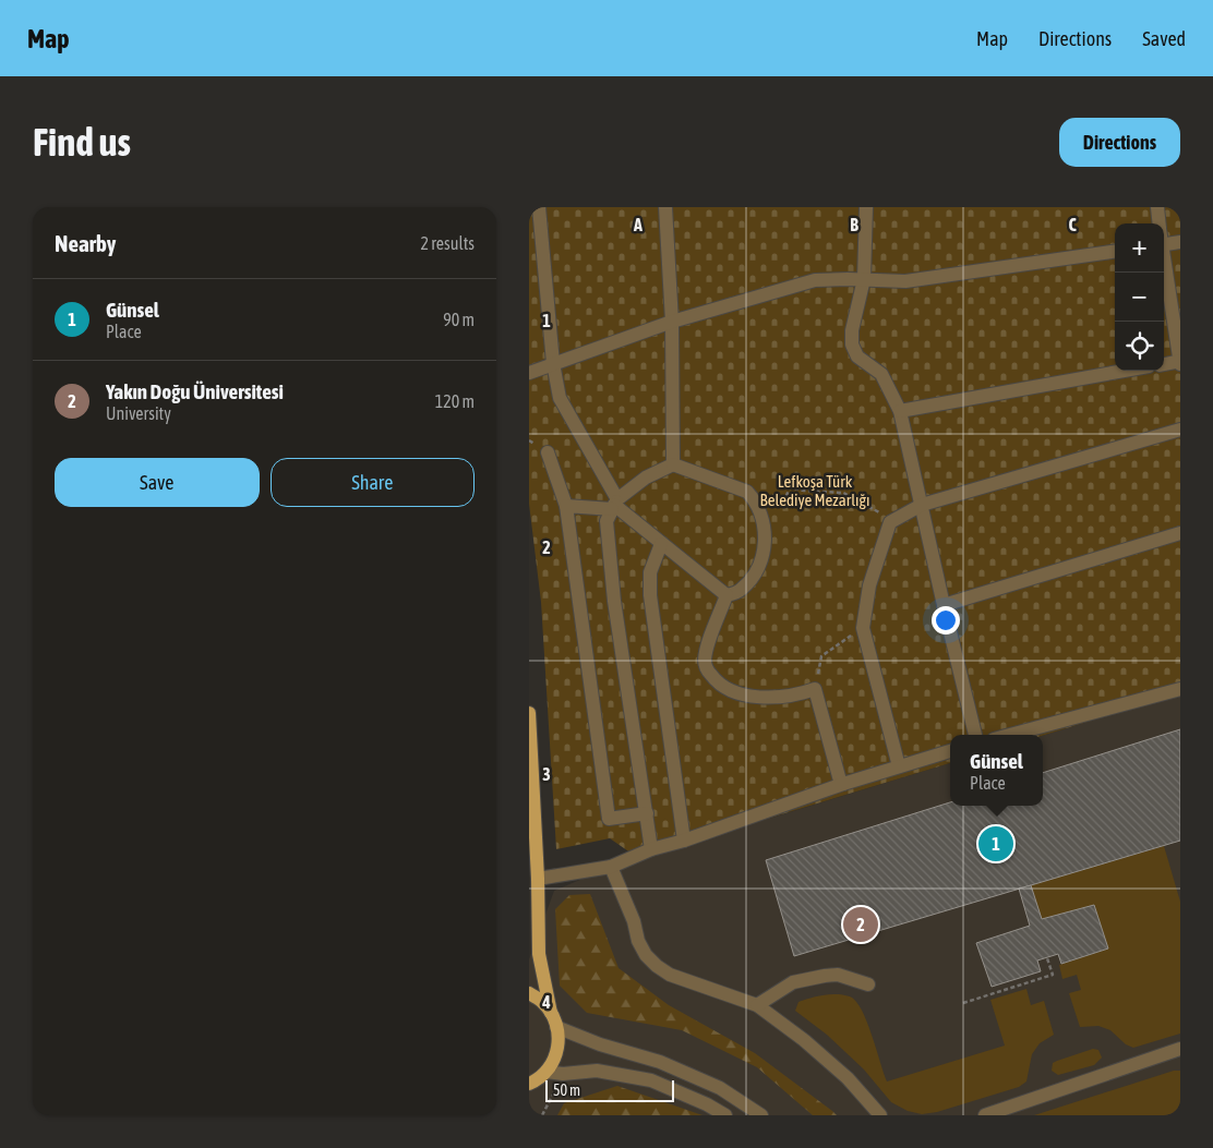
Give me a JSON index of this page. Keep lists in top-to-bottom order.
{
  "parks": ["Lefkoşa Türk Belediye Mezarlığı"],
  "scale_bar": "50 m",
  "page": {
    "header": "Map",
    "nav": ["Map", "Directions", "Saved"],
    "buttons": [
      "Directions",
      ["Save", "Share"]
    ],
    "title": "Find us",
    "heading": ["Nearby", "2 results"],
    "map_buttons": ["+", "−"],
    "list": [
      {
        "mark": "1",
        "name": "Günsel",
        "note": "Place",
        "value": "90 m"
      },
      {
        "mark": "2",
        "name": "Yakın Doğu Üniversitesi",
        "note": "University",
        "value": "120 m"
      }
    ],
    "popup": ["Günsel", "Place"],
    "pins": ["1", "2"],
    "scale": "50 m"
  },
  "grid": {
    "columns": ["A", "B", "C"],
    "rows": [
      "1",
      "2",
      "3",
      "4"
    ]
  }
}
